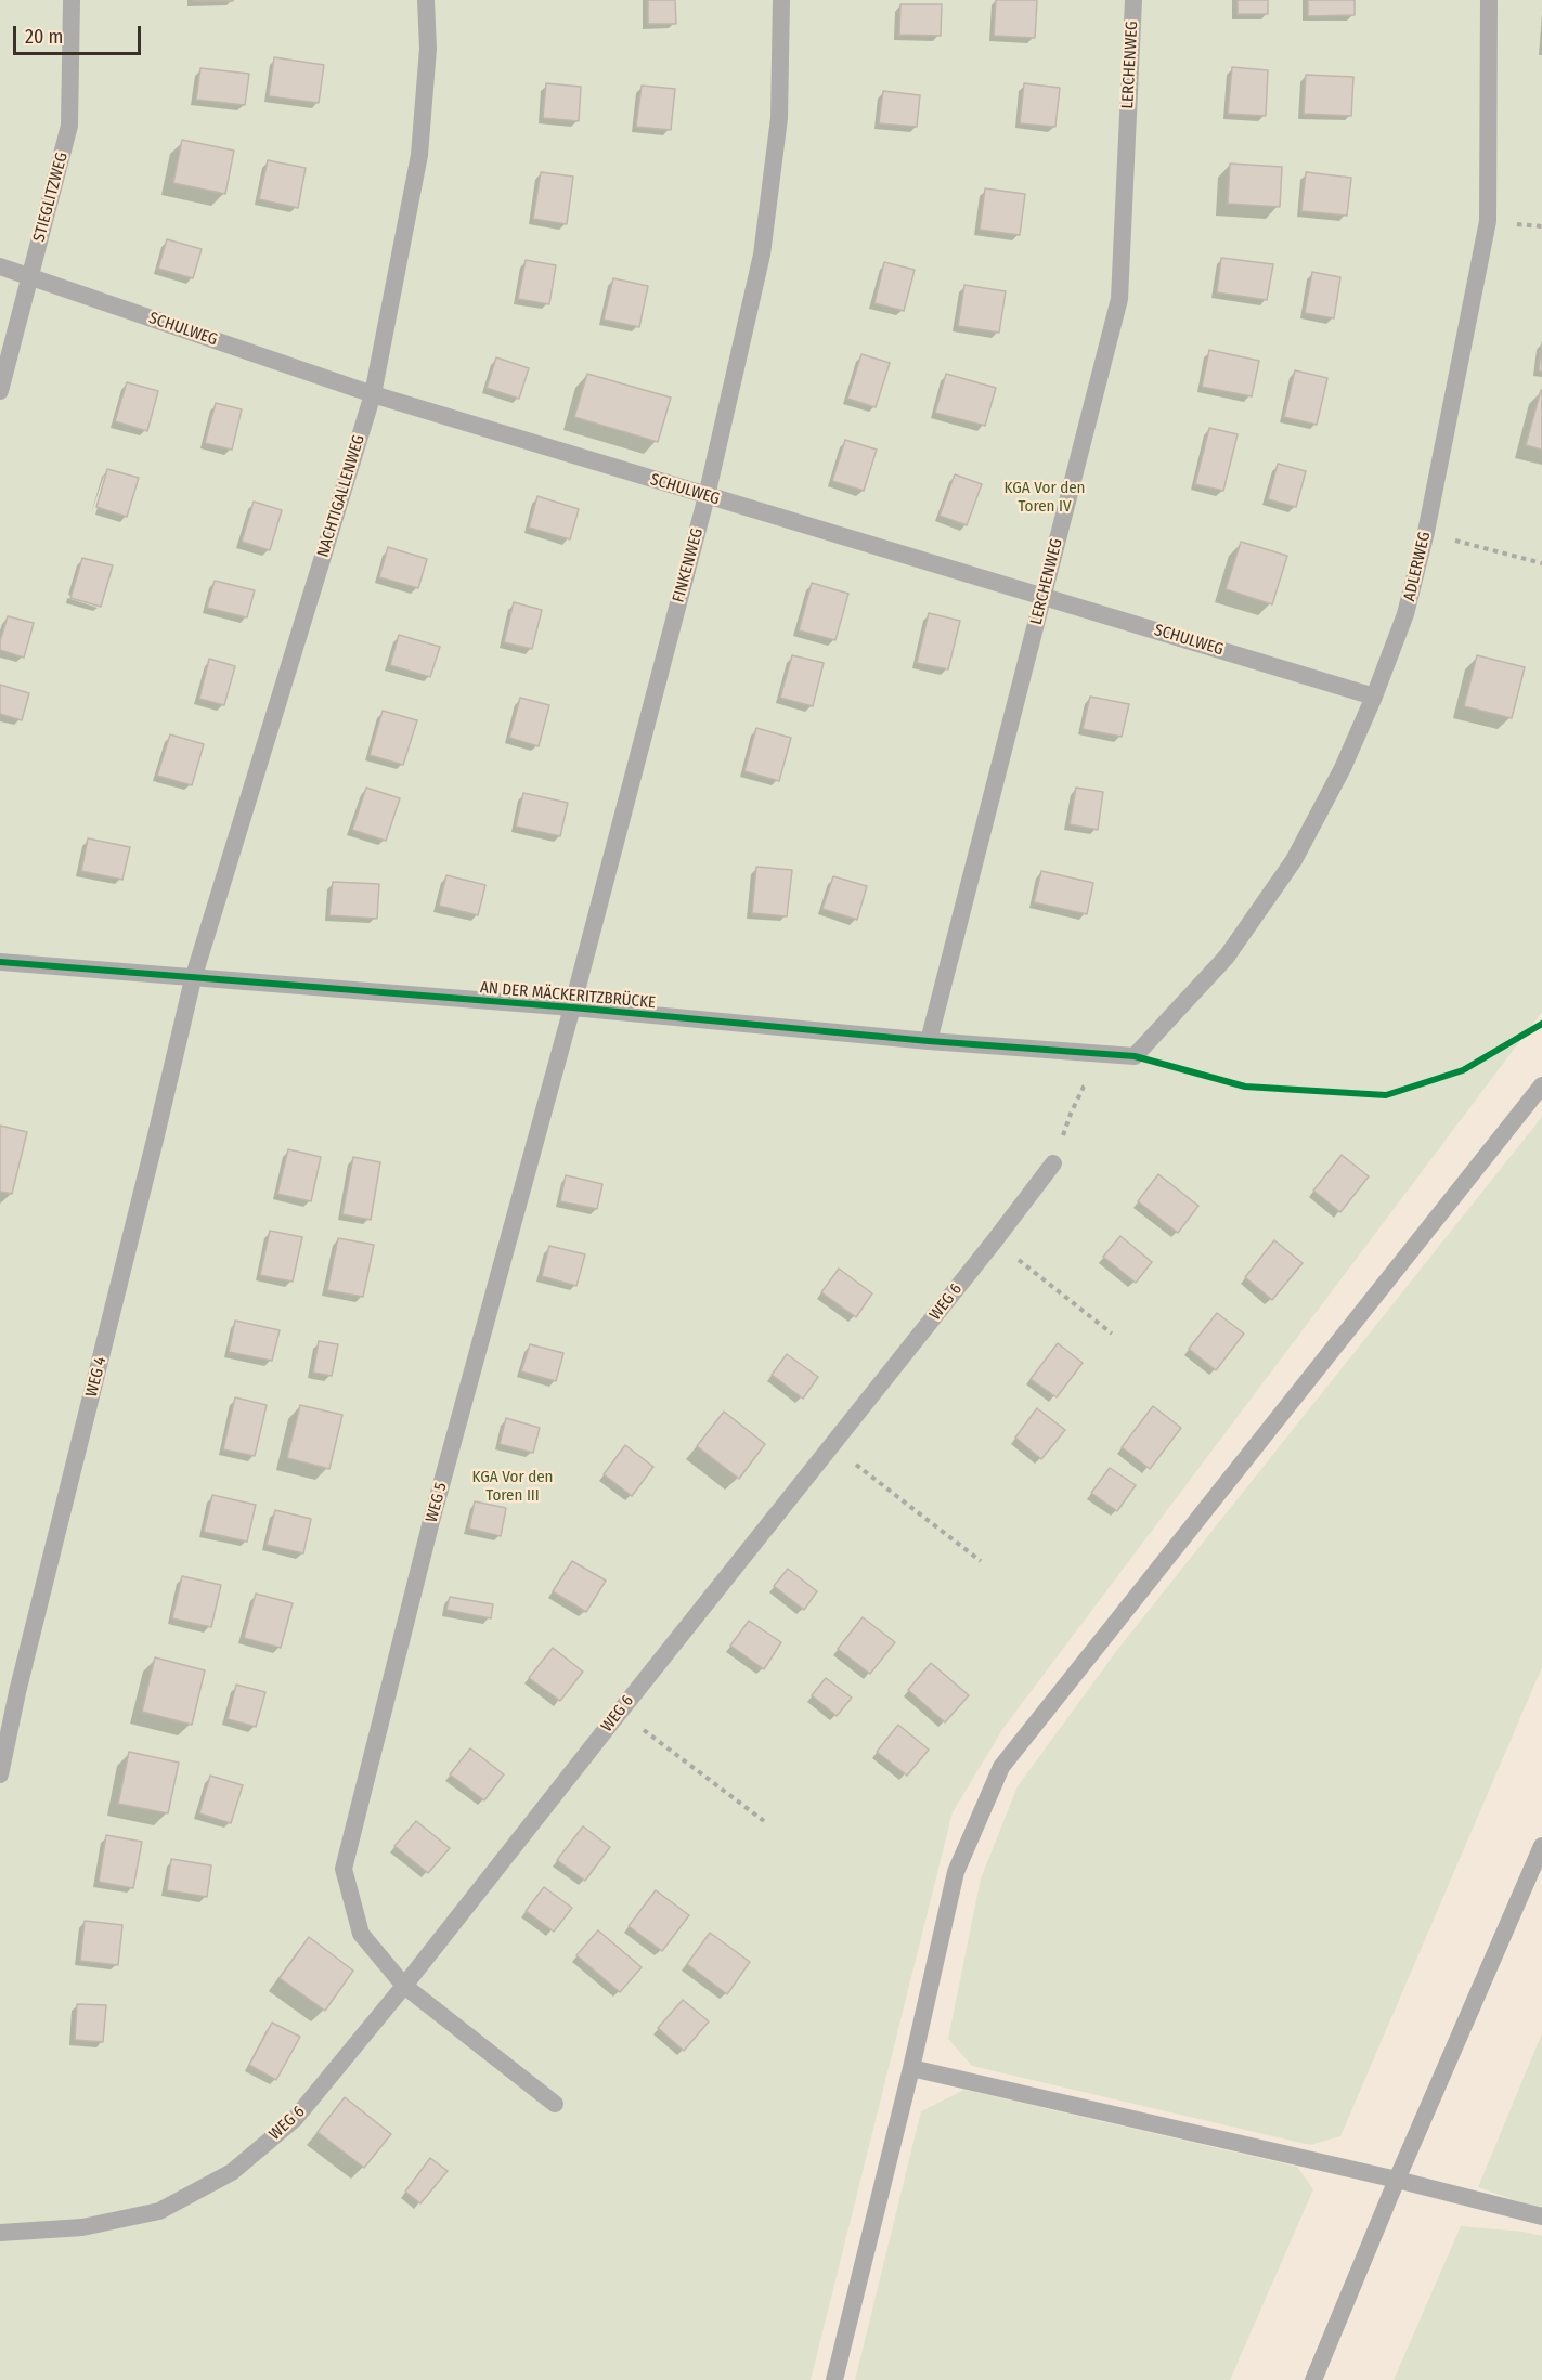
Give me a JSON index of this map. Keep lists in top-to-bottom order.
{
  "streets": {
    "lane": [
      "LERCHENWEG",
      "STIEGLITZWEG",
      "SCHULWEG",
      "NACHTIGALLENWEG",
      "FINKENWEG",
      "ADLERWEG",
      "AN DER MÄCKERITZBRÜCKE",
      "WEG 6",
      "WEG 4",
      "WEG 5"
    ]
  },
  "crossings": [
    ["LERCHENWEG", "SCHULWEG"],
    ["LERCHENWEG", "AN DER MÄCKERITZBRÜCKE"],
    ["STIEGLITZWEG", "SCHULWEG"],
    ["SCHULWEG", "NACHTIGALLENWEG"],
    ["SCHULWEG", "FINKENWEG"],
    ["SCHULWEG", "ADLERWEG"],
    ["NACHTIGALLENWEG", "AN DER MÄCKERITZBRÜCKE"],
    ["NACHTIGALLENWEG", "WEG 4"],
    ["FINKENWEG", "AN DER MÄCKERITZBRÜCKE"],
    ["FINKENWEG", "WEG 5"],
    ["ADLERWEG", "AN DER MÄCKERITZBRÜCKE"],
    ["AN DER MÄCKERITZBRÜCKE", "WEG 4"],
    ["AN DER MÄCKERITZBRÜCKE", "WEG 5"],
    ["WEG 6", "WEG 5"]
  ],
  "parks": ["KGA Vor den Toren IV", "KGA Vor den Toren III"],
  "scale_bar": "20 m"
}
